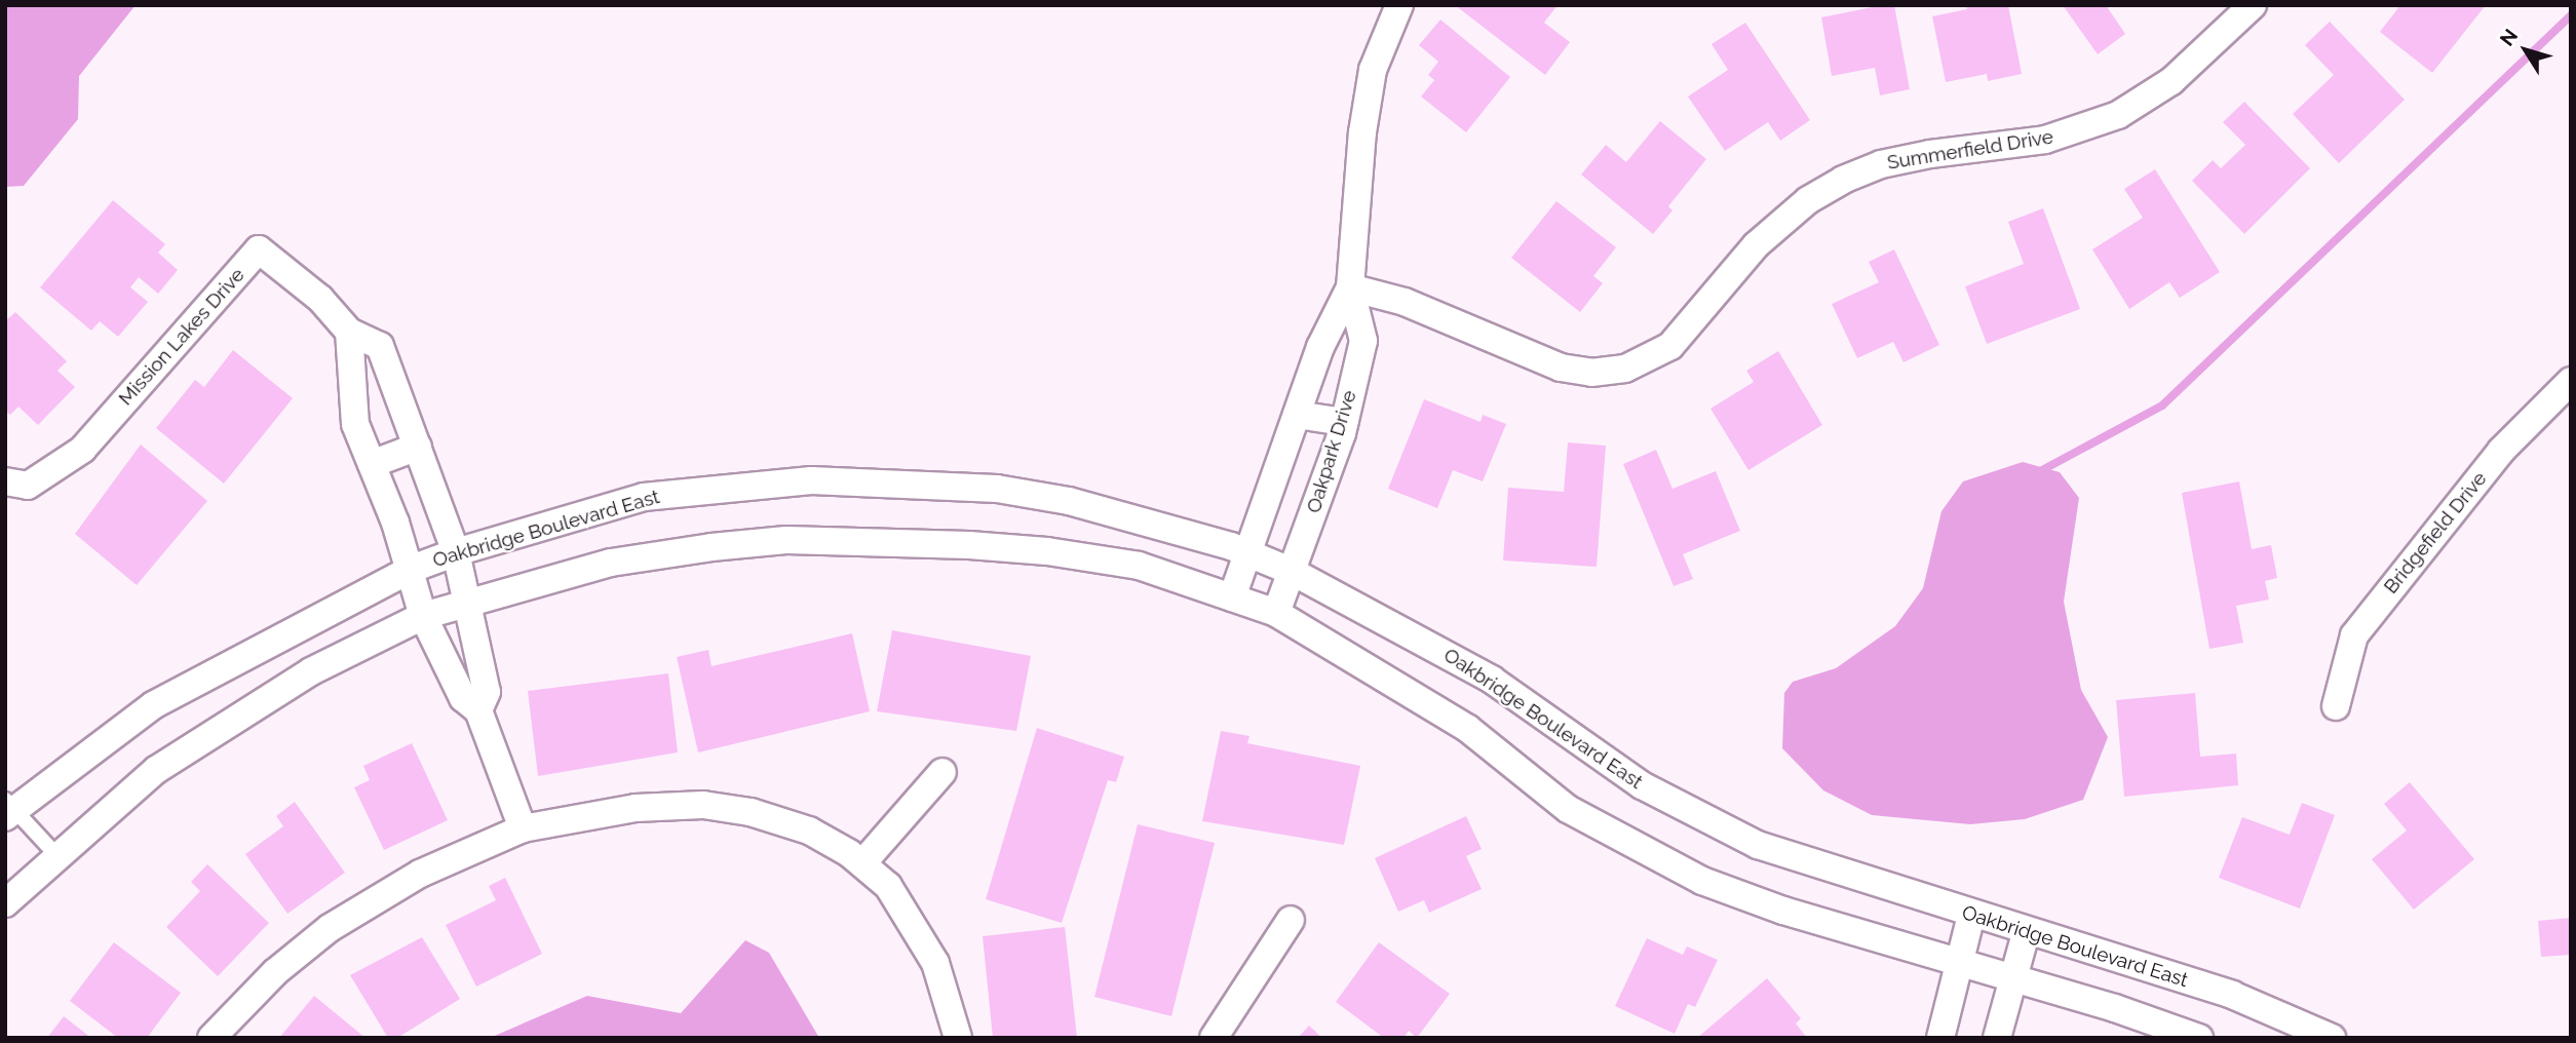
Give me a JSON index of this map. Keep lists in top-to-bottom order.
{
  "streets": {
    "street": [
      "Summerfield Drive",
      "Mission Lakes Drive",
      "Oakpark Drive",
      "Oakbridge Boulevard East",
      "Bridgefield Drive"
    ]
  },
  "crossings": [
    ["Summerfield Drive", "Oakpark Drive"],
    ["Mission Lakes Drive", "Oakbridge Boulevard East"],
    ["Oakpark Drive", "Oakbridge Boulevard East"]
  ],
  "north": "top left"
}
